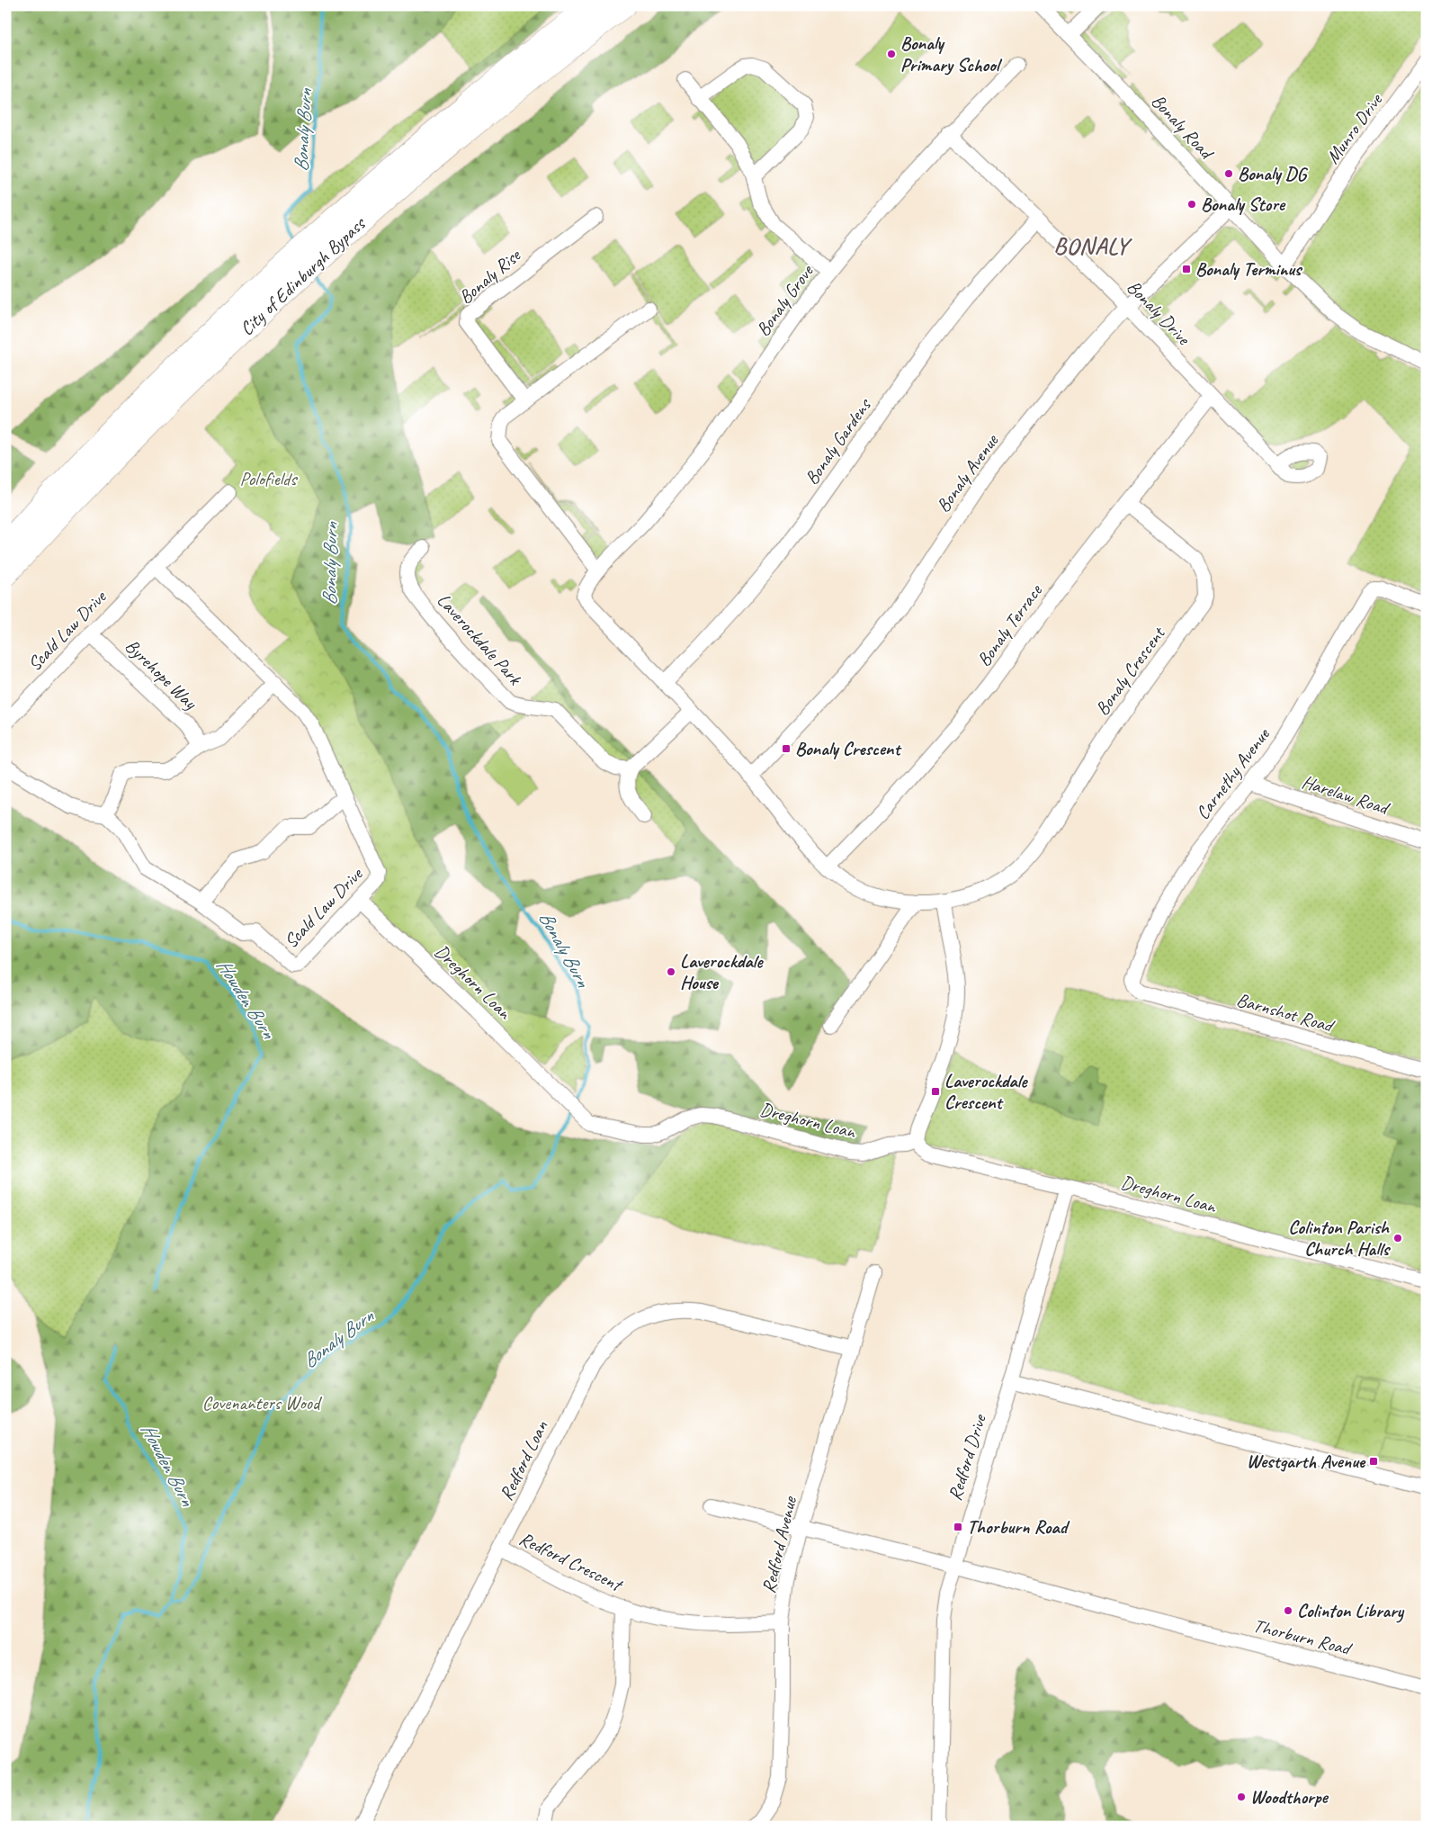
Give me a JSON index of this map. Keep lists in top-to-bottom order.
{
  "streets": {
    "highway": ["City of Edinburgh Bypass"],
    "street": [
      "Bonaly Road",
      "Munro Drive",
      "Bonaly Rise",
      "Bonaly Grove",
      "Bonaly Drive",
      "Bonaly Gardens",
      "Bonaly Avenue",
      "Bonaly Terrace",
      "Scald Law Drive",
      "Laverockdale Park",
      "Bonaly Crescent",
      "Byrehope Way",
      "Carnethy Avenue",
      "Harelaw Road",
      "Dreghorn Loan",
      "Barnshot Road",
      "Redford Drive",
      "Redford Loan",
      "Redford Avenue",
      "Redford Crescent",
      "Thorburn Road"
    ]
  },
  "crossings": [
    ["Bonaly Road", "Munro Drive"],
    ["Bonaly Road", "Bonaly Avenue"],
    ["Bonaly Grove", "Bonaly Drive"],
    ["Bonaly Grove", "Bonaly Crescent"],
    ["Bonaly Drive", "Bonaly Gardens"],
    ["Bonaly Drive", "Bonaly Avenue"],
    ["Bonaly Drive", "Bonaly Terrace"],
    ["Bonaly Gardens", "Bonaly Crescent"],
    ["Bonaly Avenue", "Bonaly Crescent"],
    ["Bonaly Terrace", "Bonaly Crescent"],
    ["Scald Law Drive", "Byrehope Way"],
    ["Scald Law Drive", "Dreghorn Loan"],
    ["Carnethy Avenue", "Harelaw Road"],
    ["Carnethy Avenue", "Barnshot Road"],
    ["Dreghorn Loan", "Redford Drive"],
    ["Redford Drive", "Thorburn Road"],
    ["Redford Loan", "Redford Avenue"],
    ["Redford Loan", "Redford Crescent"],
    ["Redford Avenue", "Redford Crescent"],
    ["Redford Avenue", "Thorburn Road"]
  ],
  "districts": ["BONALY"],
  "water": ["Bonaly Burn", "Howden Burn"],
  "parks": ["Polofields", "Covenanters Wood"],
  "places": {
    "other": [
      "Bonaly Primary School",
      "Bonaly DG",
      "Bonaly Store",
      "Laverockdale House",
      "Colinton Parish Church Halls",
      "Colinton Library",
      "Woodthorpe"
    ],
    "transit": [
      "Bonaly Terminus",
      "Bonaly Crescent",
      "Laverockdale Crescent",
      "Westgarth Avenue",
      "Thorburn Road"
    ]
  }
}
